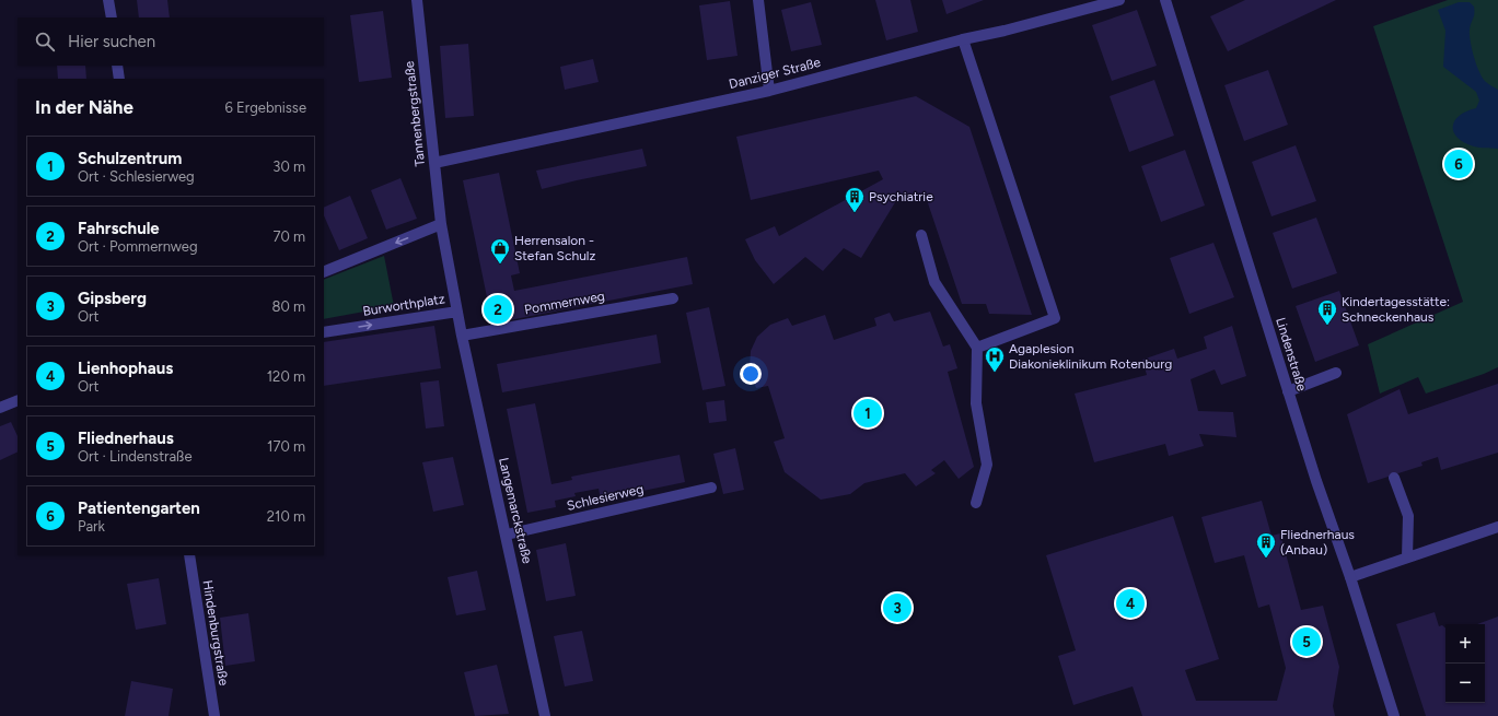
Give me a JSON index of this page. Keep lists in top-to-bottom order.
{
  "streets": {
    "street": [
      "Danziger Straße",
      "Tannenbergstraße",
      "Pommernweg",
      "Burworthplatz",
      "Lindenstraße",
      "Schlesierweg",
      "Langemarckstraße",
      "Hindenburgstraße"
    ]
  },
  "crossings": [
    ["Danziger Straße", "Tannenbergstraße"],
    ["Tannenbergstraße", "Burworthplatz"],
    ["Pommernweg", "Langemarckstraße"],
    ["Burworthplatz", "Langemarckstraße"],
    ["Schlesierweg", "Langemarckstraße"]
  ],
  "places": {
    "building": ["Psychiatrie", "Kindertagesstätte: Schneckenhaus", "Fliednerhaus (Anbau)"],
    "shop": ["Herrensalon - Stefan Schulz"],
    "hospital": ["Agaplesion Diakonieklinikum Rotenburg"]
  },
  "page": {
    "search": "Hier suchen",
    "heading": ["In der Nähe", "6 Ergebnisse"],
    "list": [
      {
        "mark": "1",
        "name": "Schulzentrum",
        "note": "Ort · Schlesierweg",
        "value": "30 m"
      },
      {
        "mark": "2",
        "name": "Fahrschule",
        "note": "Ort · Pommernweg",
        "value": "70 m"
      },
      {
        "mark": "3",
        "name": "Gipsberg",
        "note": "Ort",
        "value": "80 m"
      },
      {
        "mark": "4",
        "name": "Lienhophaus",
        "note": "Ort",
        "value": "120 m"
      },
      {
        "mark": "5",
        "name": "Fliednerhaus",
        "note": "Ort · Lindenstraße",
        "value": "170 m"
      },
      {
        "mark": "6",
        "name": "Patientengarten",
        "note": "Park",
        "value": "210 m"
      }
    ],
    "pins": [
      "6",
      "2",
      "1",
      "4",
      "3",
      "5"
    ],
    "map_buttons": ["+", "−"]
  }
}
